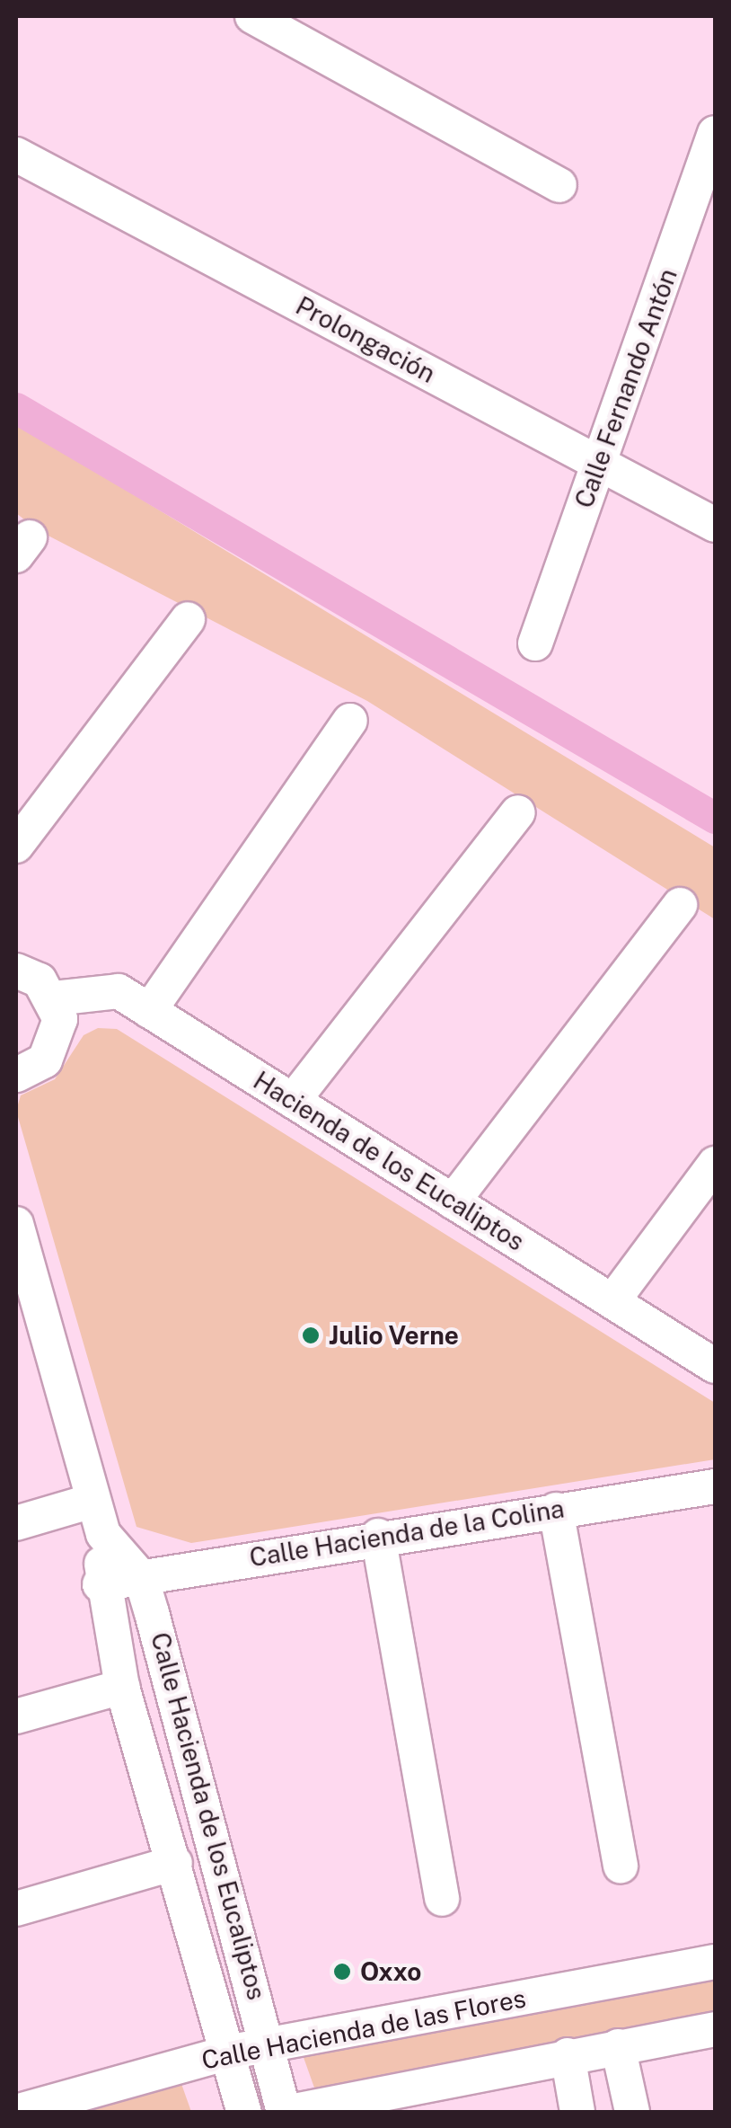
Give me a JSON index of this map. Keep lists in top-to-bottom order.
{
  "streets": {
    "street": [
      "Prolongación",
      "Calle Fernando Antón",
      "Hacienda de los Eucaliptos",
      "Calle Hacienda de la Colina",
      "Calle Hacienda de los Eucaliptos",
      "Calle Hacienda de las Flores"
    ]
  },
  "crossings": [
    ["Prolongación", "Calle Fernando Antón"],
    ["Calle Hacienda de la Colina", "Calle Hacienda de los Eucaliptos"],
    ["Calle Hacienda de los Eucaliptos", "Calle Hacienda de las Flores"]
  ],
  "places": ["Julio Verne", "Oxxo"]
}
